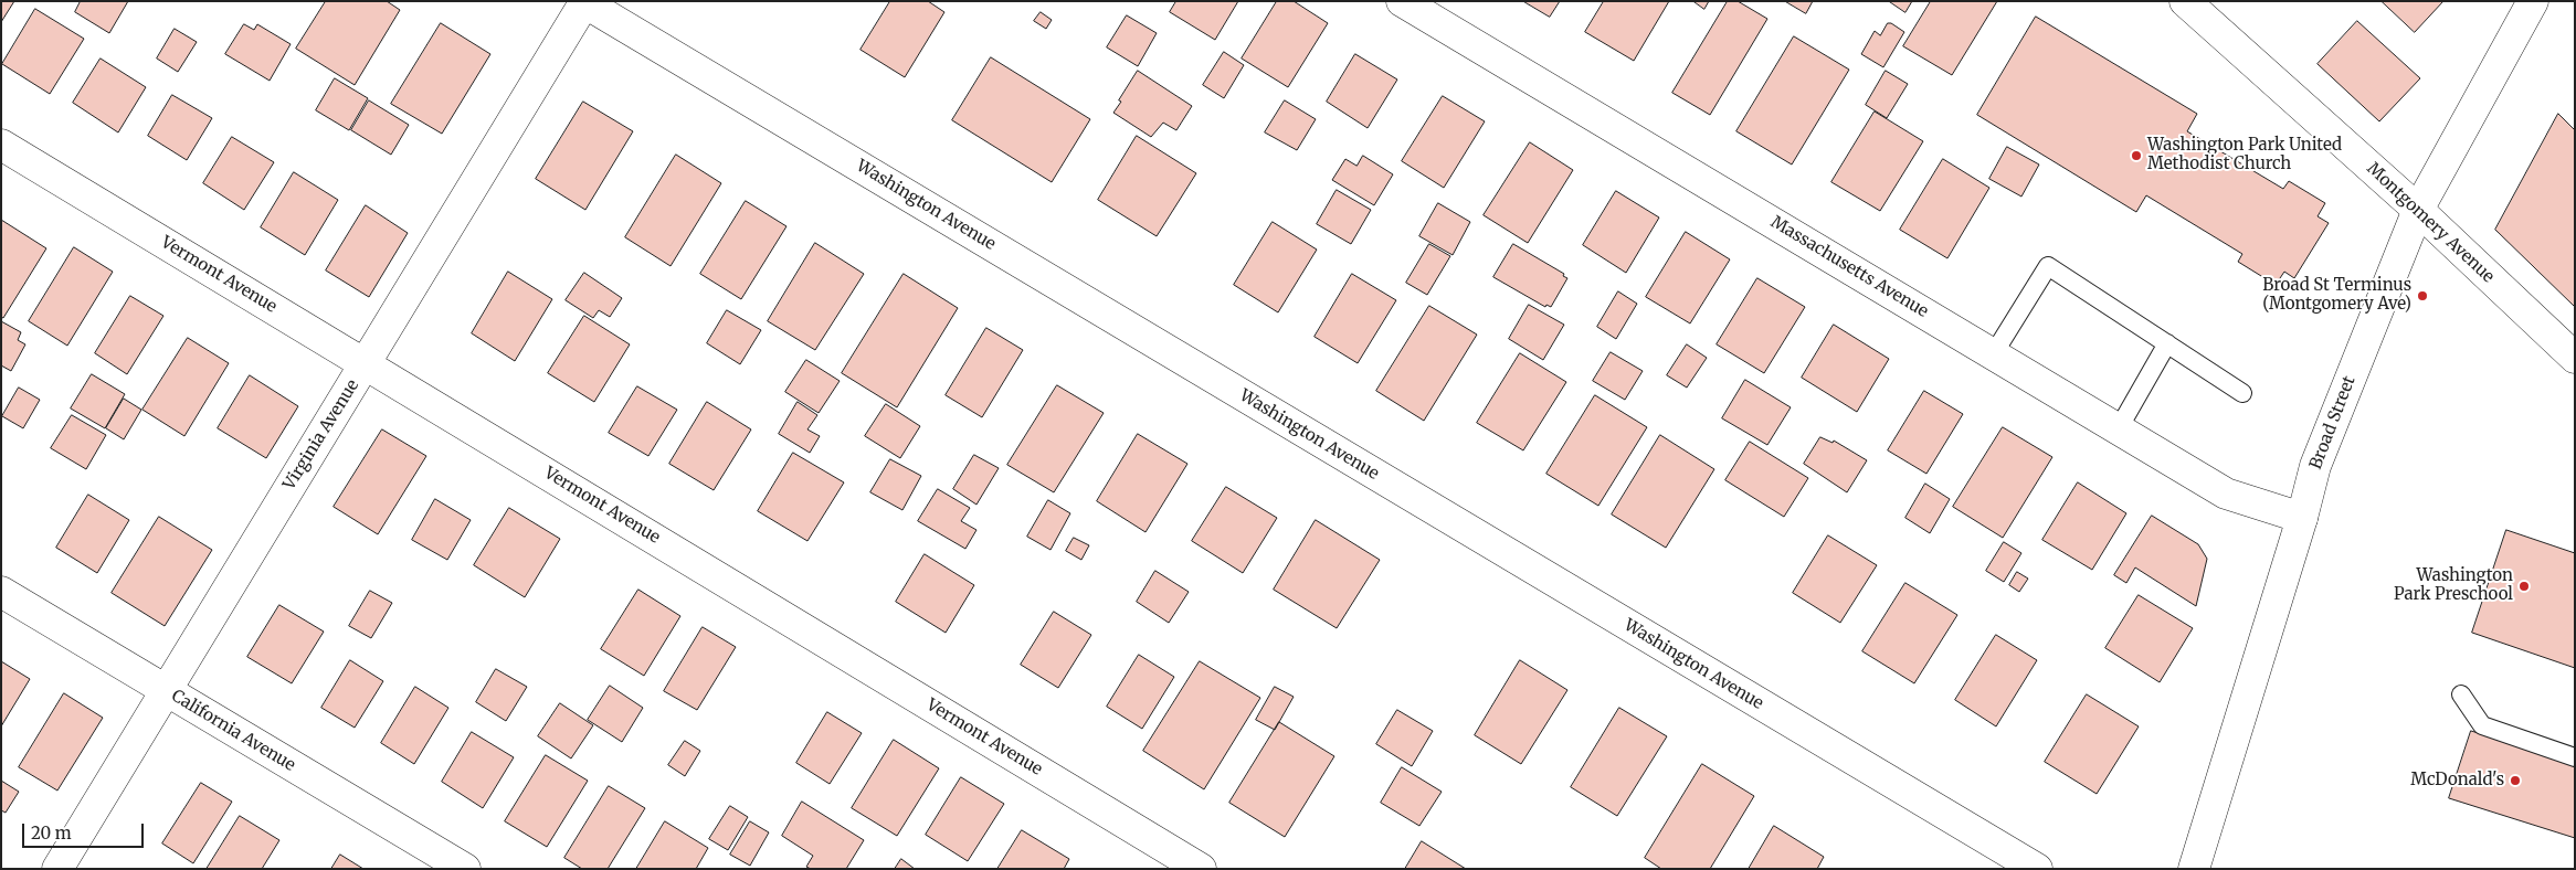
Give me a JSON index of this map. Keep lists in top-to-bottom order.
{
  "streets": {
    "street": [
      "Washington Avenue",
      "Montgomery Avenue",
      "Massachusetts Avenue",
      "Vermont Avenue",
      "Broad Street",
      "Virginia Avenue",
      "California Avenue"
    ]
  },
  "crossings": [
    ["Washington Avenue", "Virginia Avenue"],
    ["Montgomery Avenue", "Broad Street"],
    ["Massachusetts Avenue", "Broad Street"],
    ["Vermont Avenue", "Virginia Avenue"],
    ["Virginia Avenue", "California Avenue"]
  ],
  "places": [
    "Washington Park United Methodist Church",
    "Broad St Terminus (Montgomery Ave)",
    "Washington Park Preschool",
    "McDonald's"
  ],
  "scale_bar": "20 m"
}
